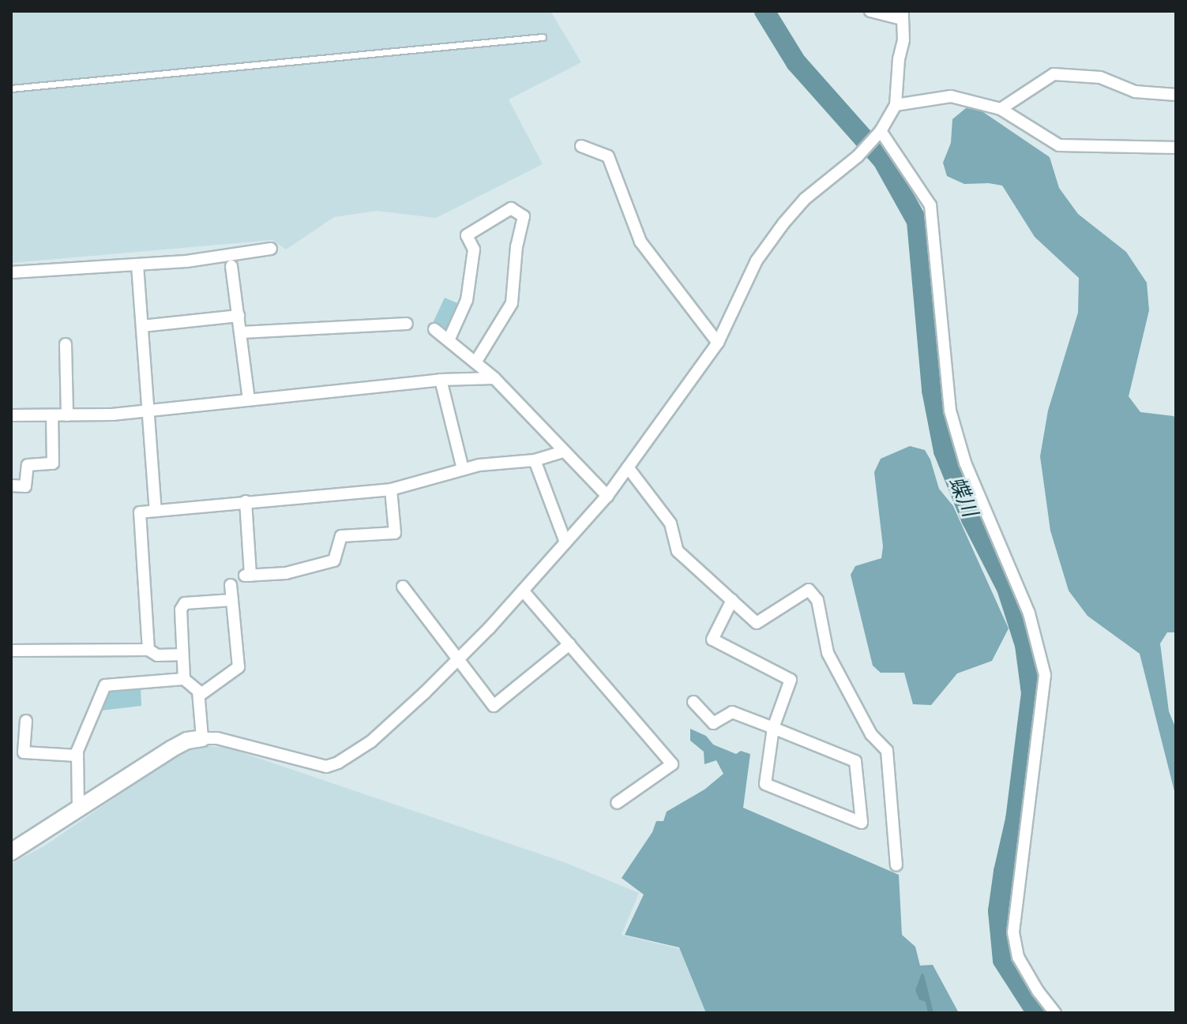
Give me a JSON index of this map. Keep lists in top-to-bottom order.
{
  "water": ["蝶川"]
}
